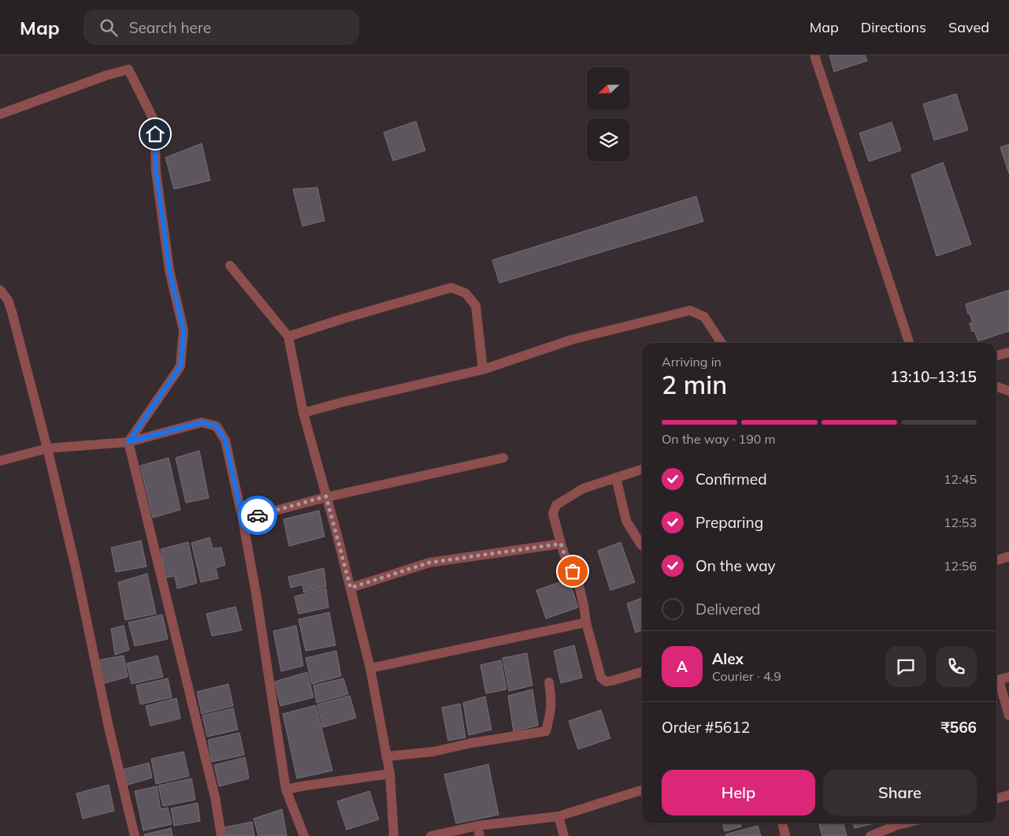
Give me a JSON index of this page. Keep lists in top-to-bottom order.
{
  "north": "left",
  "page": {
    "header": "Map",
    "search": "Search here",
    "nav": ["Map", "Directions", "Saved"],
    "heading": ["2 min", "Arriving in", "13:10–13:15"],
    "panel": [
      "Alex",
      "Courier · 4.9",
      "Order #5612",
      "₹566"
    ],
    "bar": "On the way · 190 m",
    "list": [
      ["Confirmed", "12:45"],
      ["Preparing", "12:53"],
      ["On the way", "12:56"],
      "Delivered"
    ],
    "round": "A",
    "buttons": ["Help", "Share"]
  }
}
